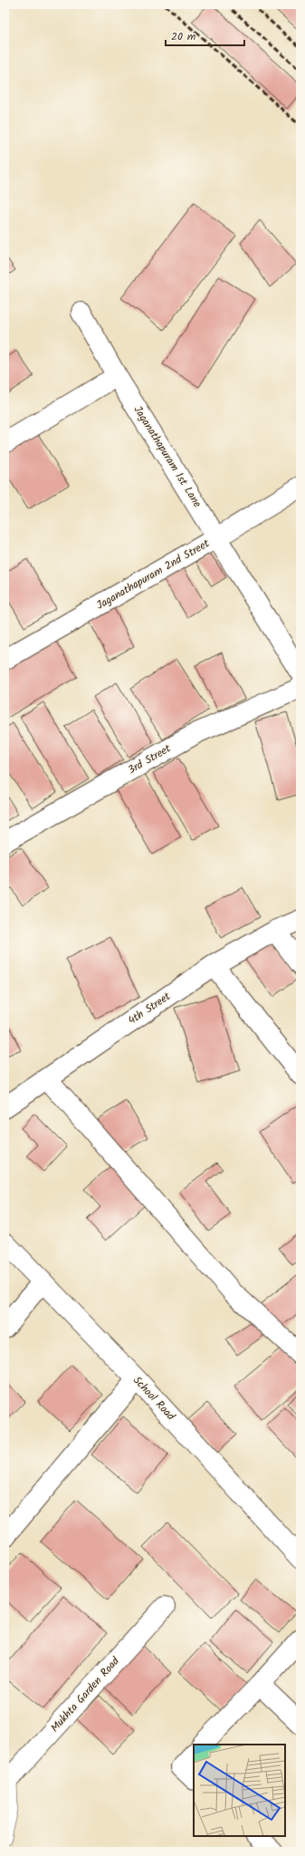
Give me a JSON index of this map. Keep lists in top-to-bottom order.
{
  "streets": {
    "street": [
      "Jaganathapuram 1st Lane",
      "Jaganathapuram 2nd Street",
      "3rd Street",
      "4th Street",
      "School Road",
      "Mukhta Garden Road"
    ]
  },
  "crossings": [
    ["Jaganathapuram 1st Lane", "Jaganathapuram 2nd Street"]
  ],
  "scale_bar": "20 m"
}
